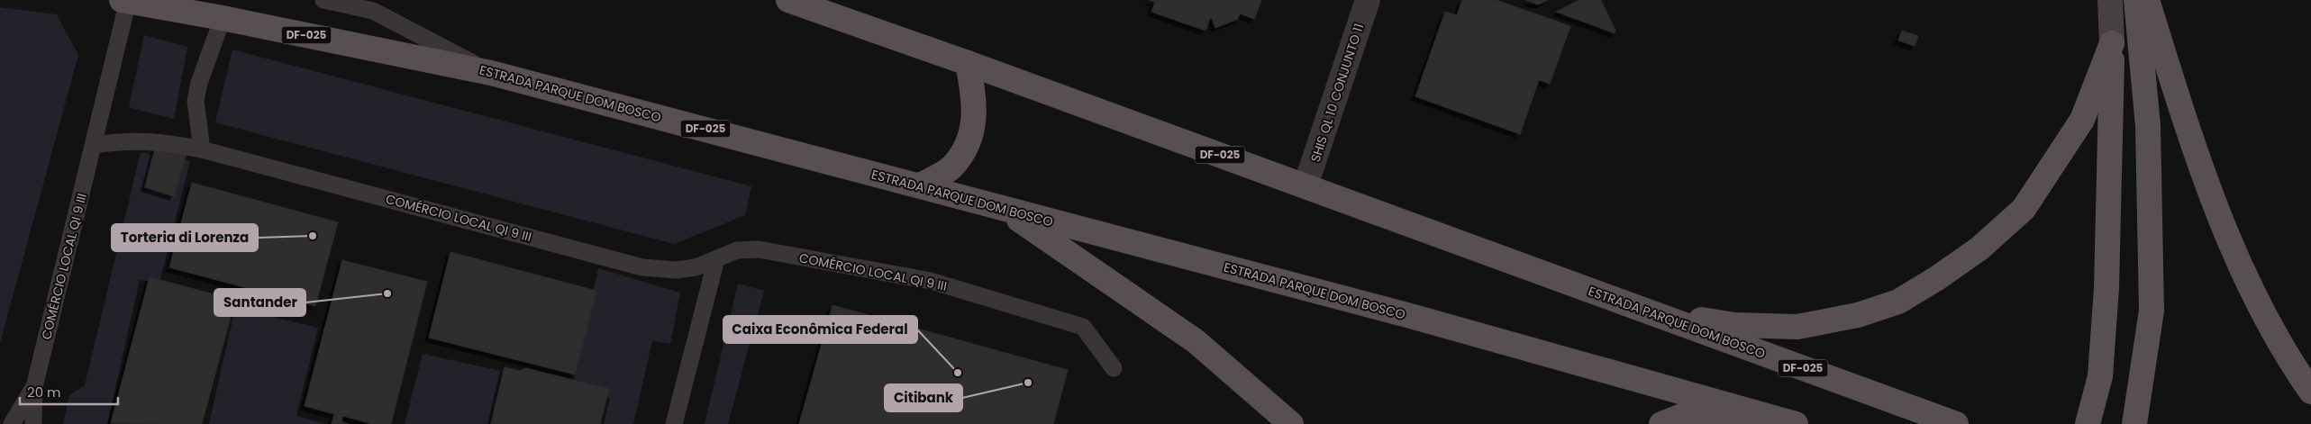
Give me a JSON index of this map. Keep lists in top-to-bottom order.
{
  "streets": {
    "main road": ["DF-025", "ESTRADA PARQUE DOM BOSCO"],
    "street": ["SHIS QL 10 CONJUNTO 11"],
    "lane": ["COMÉRCIO LOCAL QI 9 III"]
  },
  "crossings": [
    ["SHIS QL 10 CONJUNTO 11", "ESTRADA PARQUE DOM BOSCO"],
    ["ESTRADA PARQUE DOM BOSCO", "COMÉRCIO LOCAL QI 9 III"]
  ],
  "places": [
    "Torteria di Lorenza",
    "Santander",
    "Caixa Econômica Federal",
    "Citibank"
  ],
  "scale_bar": "20 m"
}
